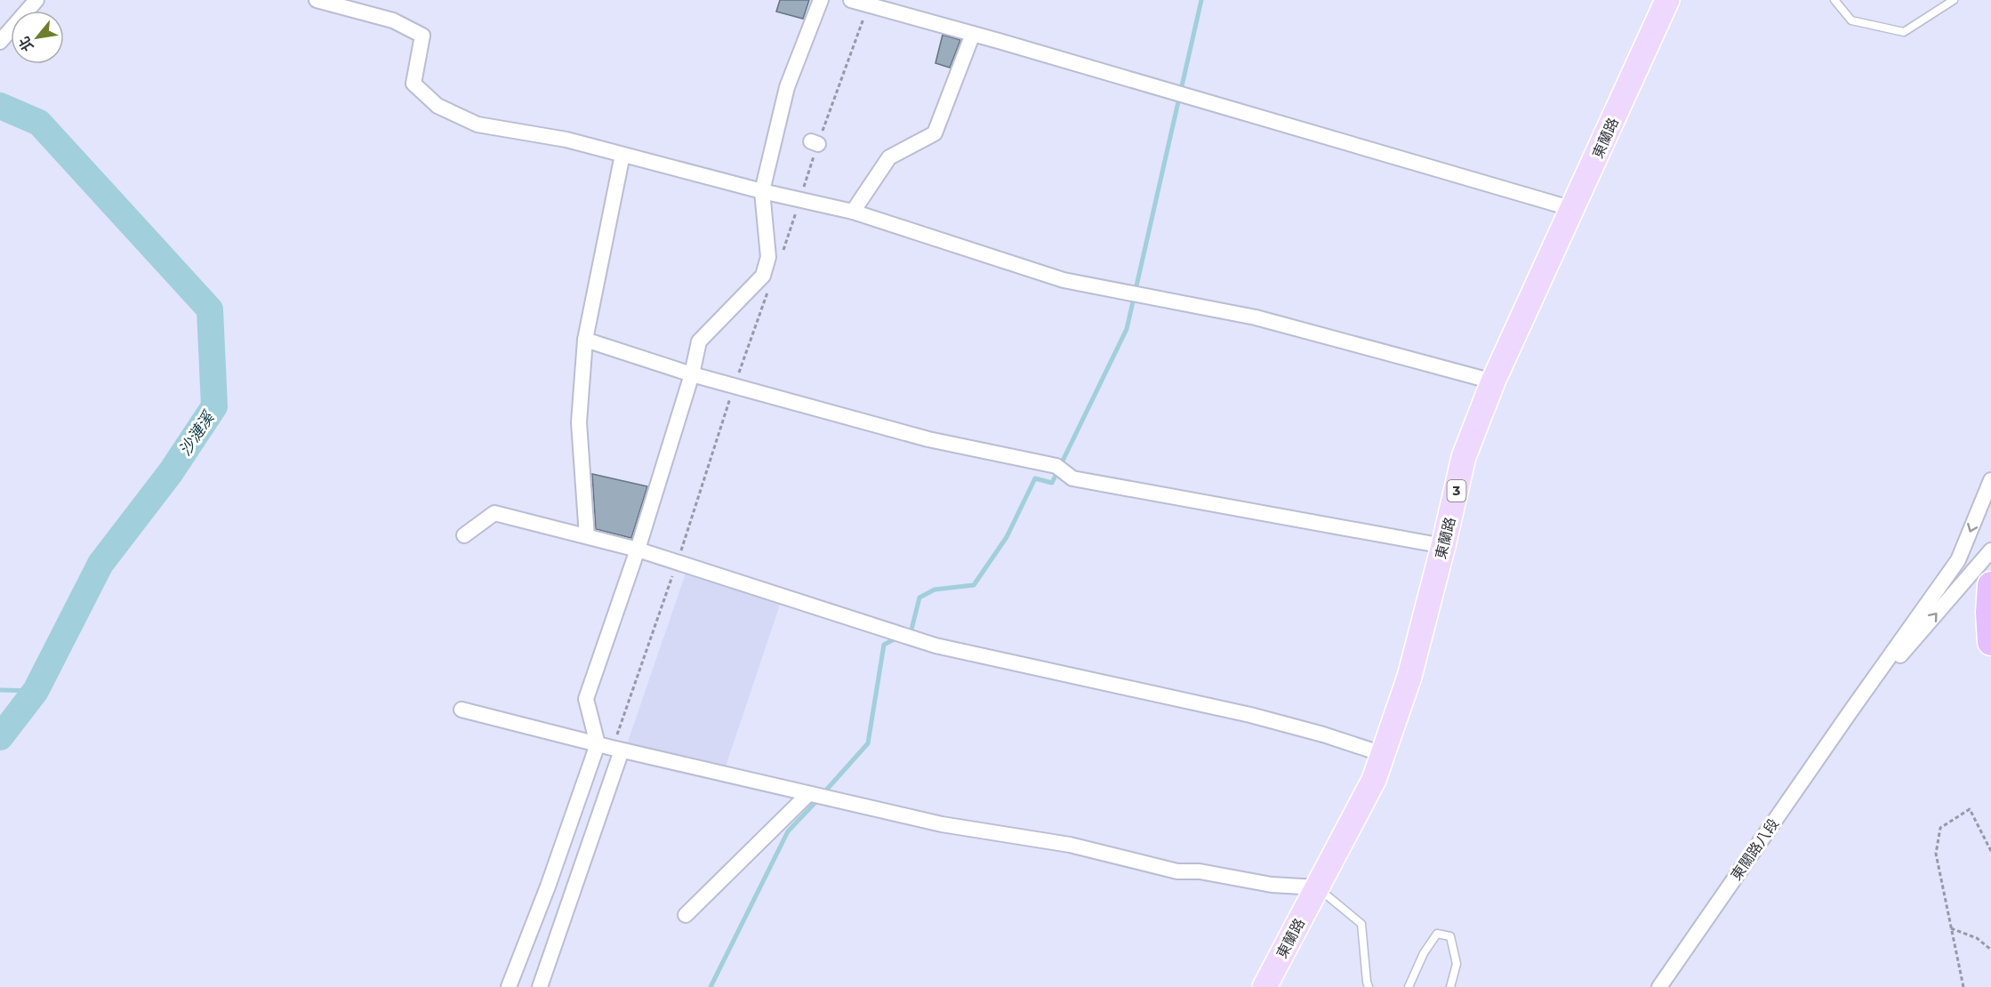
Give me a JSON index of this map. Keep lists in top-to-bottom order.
{
  "streets": {
    "main road": ["東蘭路", "3"],
    "street": ["東關路八段"]
  },
  "water": ["沙漣溪"],
  "north": "bottom left"
}
